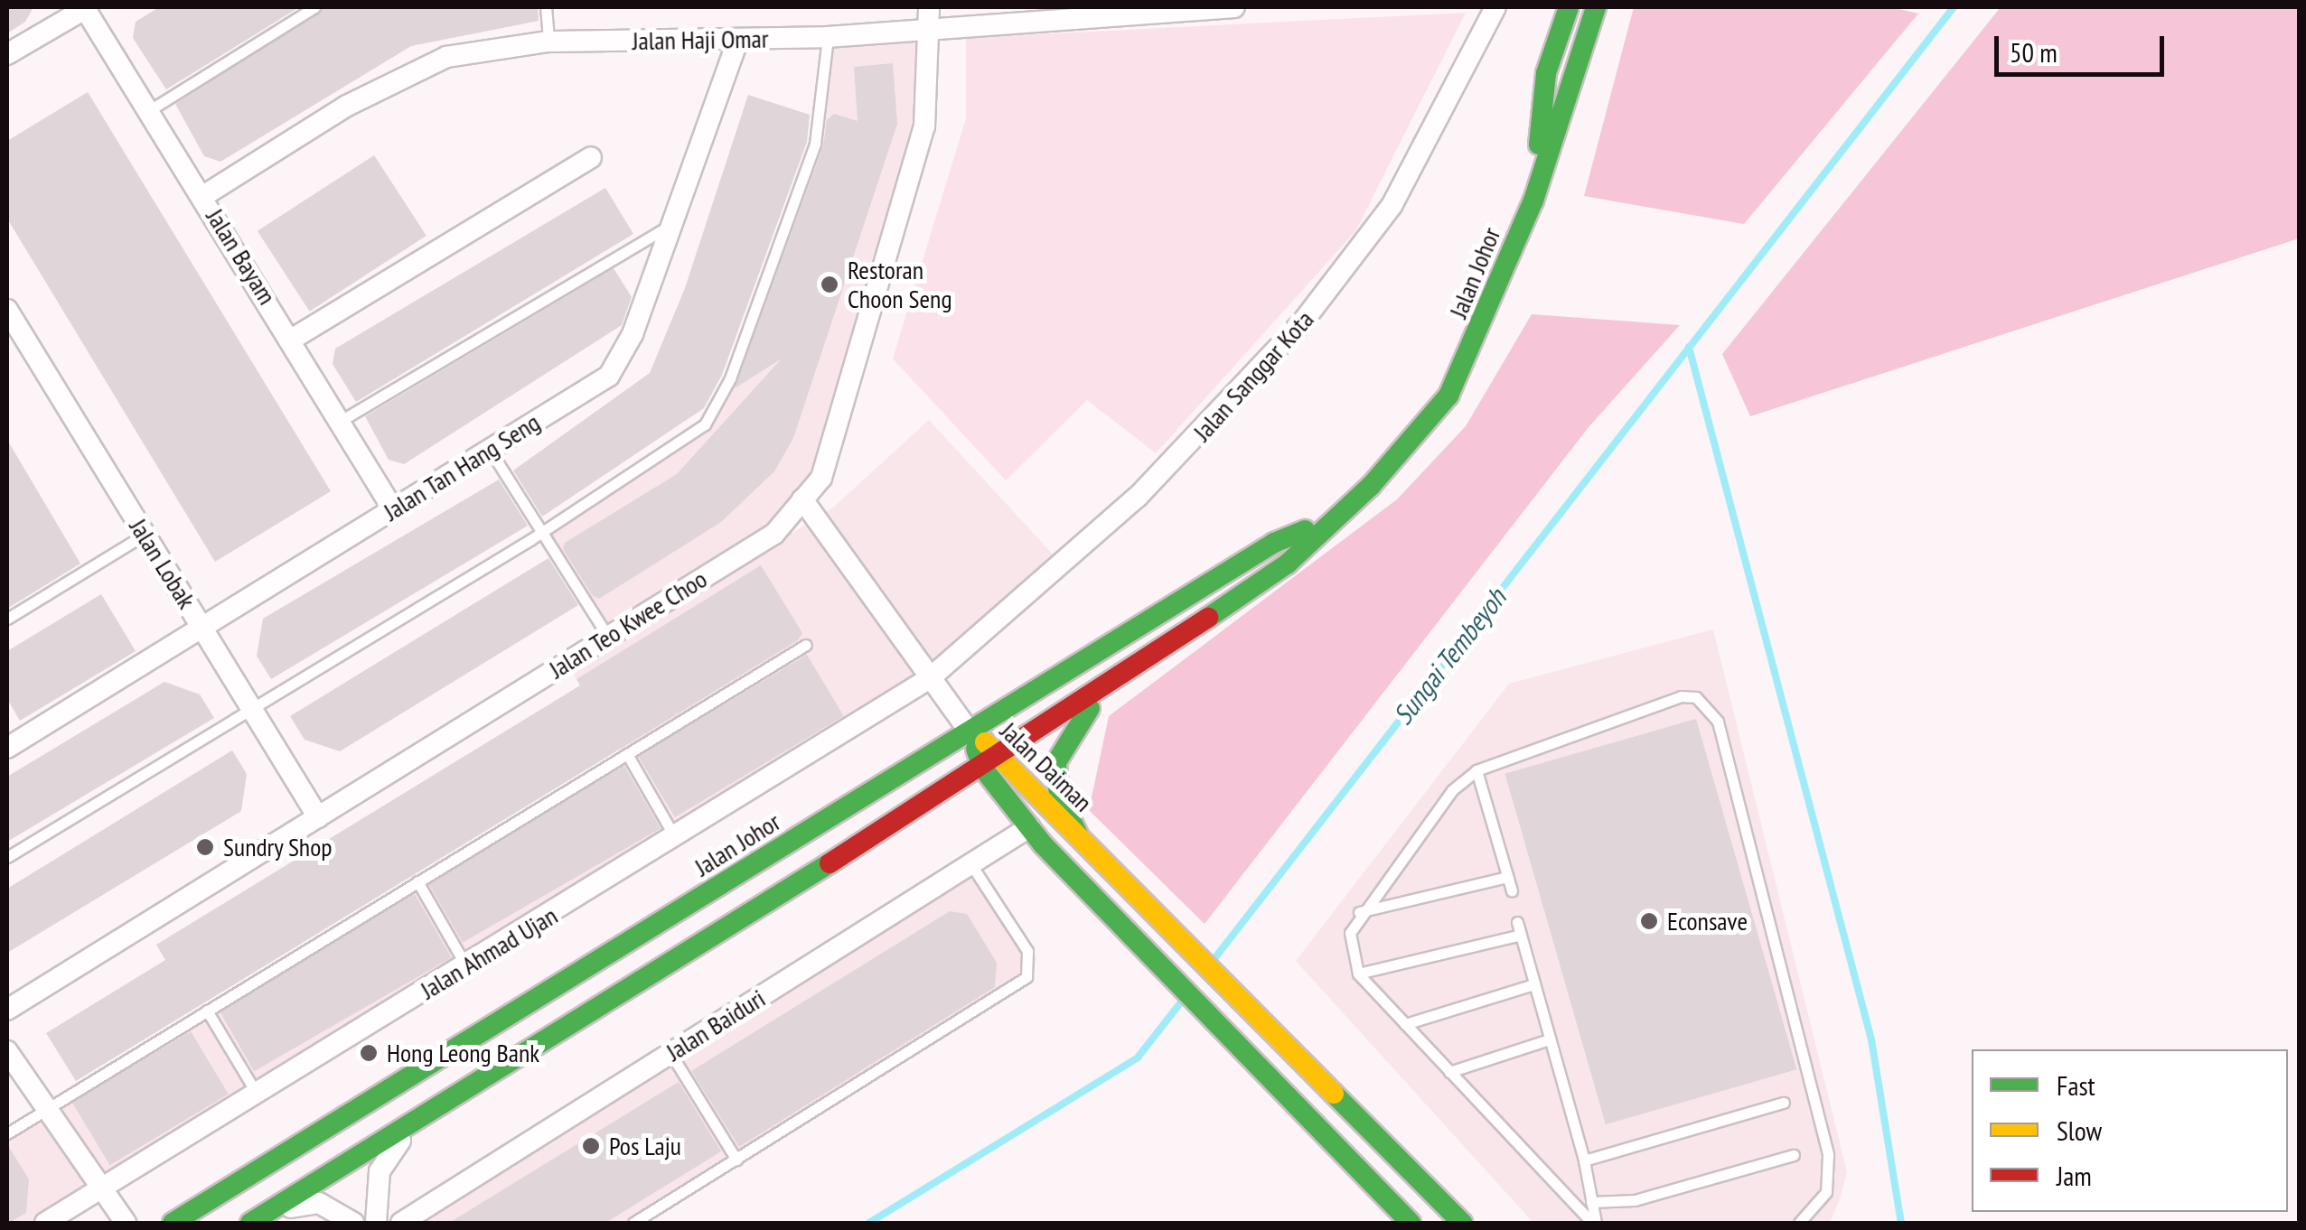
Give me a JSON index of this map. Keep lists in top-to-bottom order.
{
  "streets": {
    "main road": ["Jalan Johor", "Jalan Daiman"],
    "street": [
      "Jalan Haji Omar",
      "Jalan Bayam",
      "Jalan Sanggar Kota",
      "Jalan Tan Hang Seng",
      "Jalan Lobak",
      "Jalan Teo Kwee Choo",
      "Jalan Ahmad Ujan",
      "Jalan Baiduri"
    ]
  },
  "crossings": [
    ["Jalan Haji Omar", "Jalan Bayam"],
    ["Jalan Haji Omar", "Jalan Tan Hang Seng"],
    ["Jalan Haji Omar", "Jalan Teo Kwee Choo"],
    ["Jalan Bayam", "Jalan Tan Hang Seng"],
    ["Jalan Johor", "Jalan Daiman"],
    ["Jalan Sanggar Kota", "Jalan Ahmad Ujan"],
    ["Jalan Tan Hang Seng", "Jalan Lobak"],
    ["Jalan Lobak", "Jalan Teo Kwee Choo"],
    ["Jalan Daiman", "Jalan Baiduri"]
  ],
  "water": ["Sungai Tembeyoh"],
  "places": [
    "Restoran Choon Seng",
    "Sundry Shop",
    "Econsave",
    "Hong Leong Bank",
    "Pos Laju"
  ],
  "legend": ["Fast", "Slow", "Jam"],
  "scale_bar": "50 m"
}
